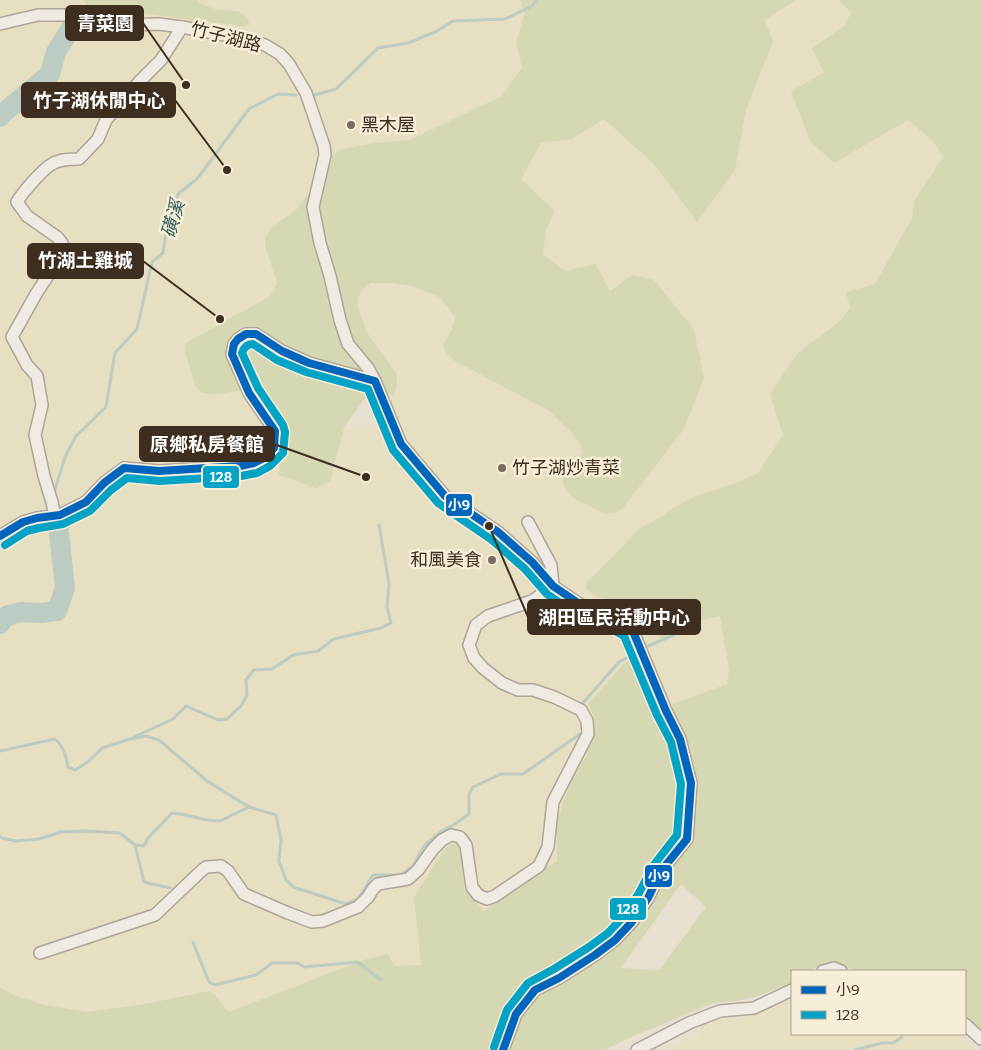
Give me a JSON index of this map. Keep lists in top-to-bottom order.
{
  "streets": {
    "street": ["竹子湖路"]
  },
  "water": ["磺溪"],
  "places": [
    "青菜園",
    "黑木屋",
    "竹子湖休閒中心",
    "竹湖土雞城",
    "竹子湖炒青菜",
    "原鄉私房餐館",
    "湖田區民活動中心",
    "和風美食"
  ],
  "lines": ["transit line 小9", "transit line 128"],
  "legend": ["小9", "128"]
}
